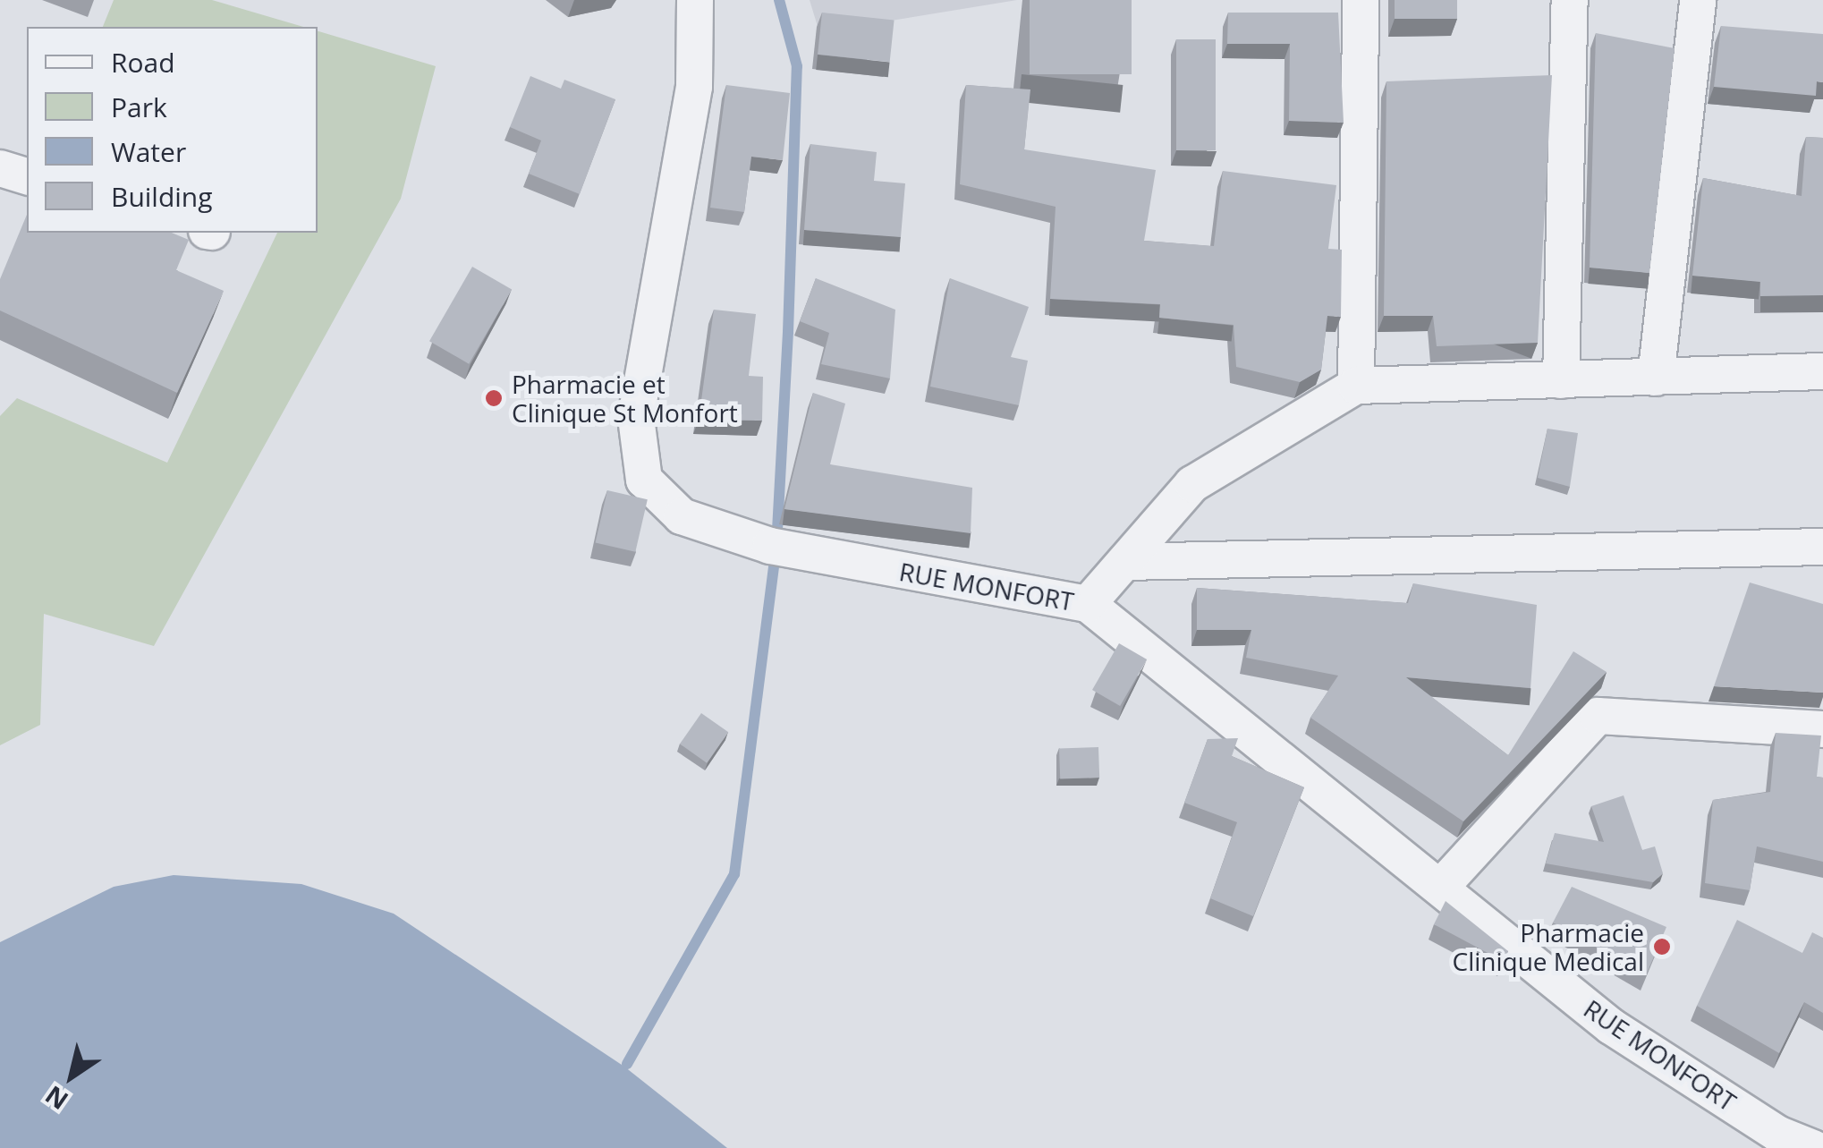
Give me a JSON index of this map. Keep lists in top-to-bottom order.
{
  "streets": {
    "street": ["RUE MONFORT"]
  },
  "places": ["Pharmacie et Clinique St Monfort", "Pharmacie Clinique Medical"],
  "legend": [
    "Road",
    "Park",
    "Water",
    "Building"
  ],
  "north": "bottom left"
}
